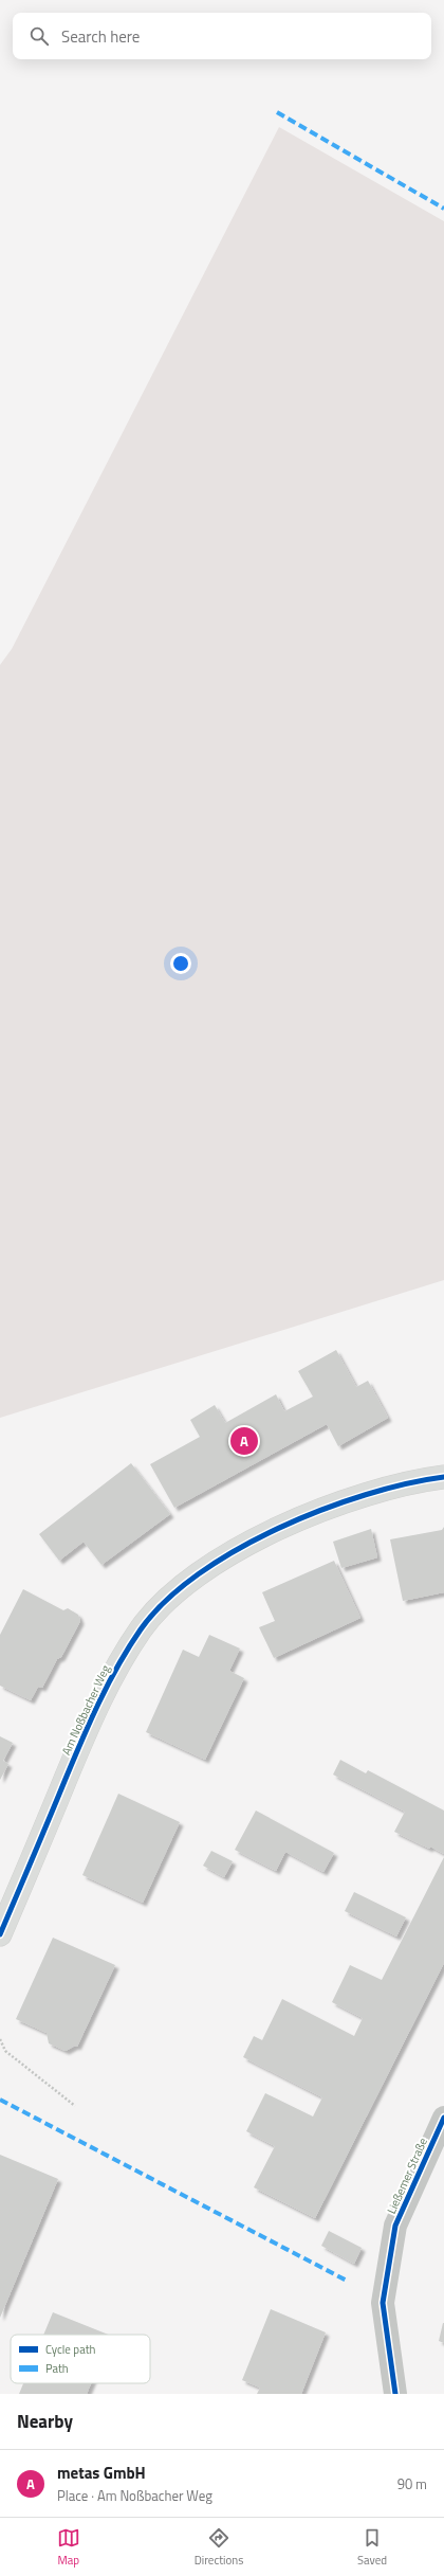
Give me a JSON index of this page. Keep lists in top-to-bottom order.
{
  "streets": {
    "street": ["Am Noßbacher Weg", "Ließemer Straße"]
  },
  "legend": ["Cycle path", "Path"],
  "page": {
    "search": "Search here",
    "pins": "A",
    "heading": "Nearby",
    "list": [
      {
        "mark": "A",
        "name": "metas GmbH",
        "note": "Place · Am Noßbacher Weg",
        "value": "90 m"
      }
    ],
    "nav": ["Map", "Directions", "Saved"]
  }
}
